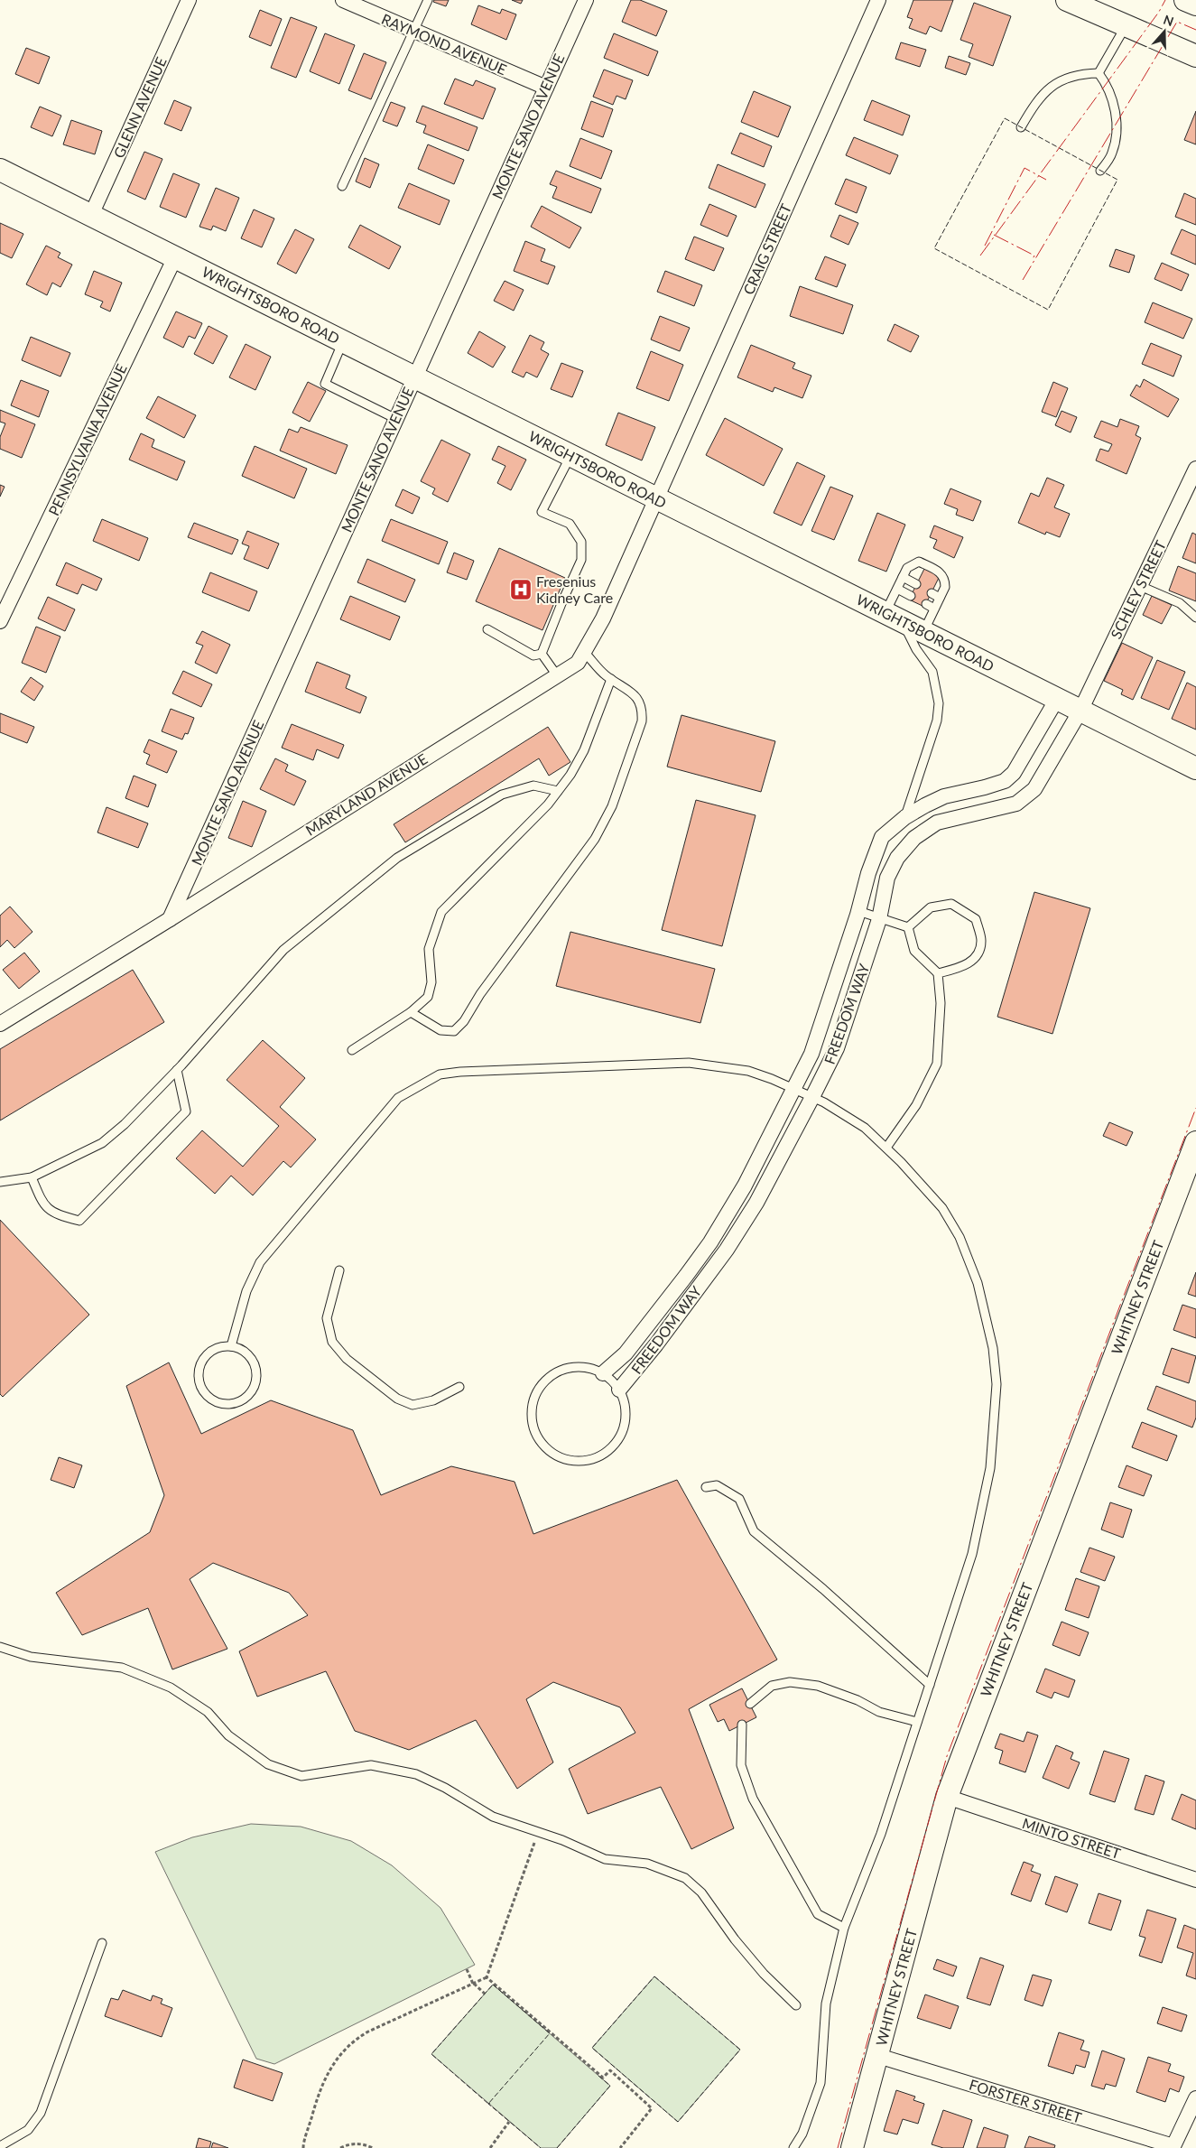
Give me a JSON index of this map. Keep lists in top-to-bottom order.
{
  "streets": {
    "main road": ["WRIGHTSBORO ROAD", "WHITNEY STREET"],
    "street": [
      "RAYMOND AVENUE",
      "GLENN AVENUE",
      "MONTE SANO AVENUE",
      "CRAIG STREET",
      "PENNSYLVANIA AVENUE",
      "SCHLEY STREET",
      "MARYLAND AVENUE",
      "FREEDOM WAY",
      "MINTO STREET",
      "FORSTER STREET"
    ]
  },
  "crossings": [
    ["RAYMOND AVENUE", "MONTE SANO AVENUE"],
    ["GLENN AVENUE", "WRIGHTSBORO ROAD"],
    ["MONTE SANO AVENUE", "WRIGHTSBORO ROAD"],
    ["MONTE SANO AVENUE", "MARYLAND AVENUE"],
    ["CRAIG STREET", "WRIGHTSBORO ROAD"],
    ["CRAIG STREET", "MARYLAND AVENUE"],
    ["WRIGHTSBORO ROAD", "PENNSYLVANIA AVENUE"],
    ["WRIGHTSBORO ROAD", "SCHLEY STREET"],
    ["WRIGHTSBORO ROAD", "MARYLAND AVENUE"],
    ["WRIGHTSBORO ROAD", "FREEDOM WAY"],
    ["SCHLEY STREET", "FREEDOM WAY"],
    ["WHITNEY STREET", "MINTO STREET"],
    ["WHITNEY STREET", "FORSTER STREET"]
  ],
  "places": {
    "hospital": ["Fresenius Kidney Care"]
  },
  "north": "top"
}
